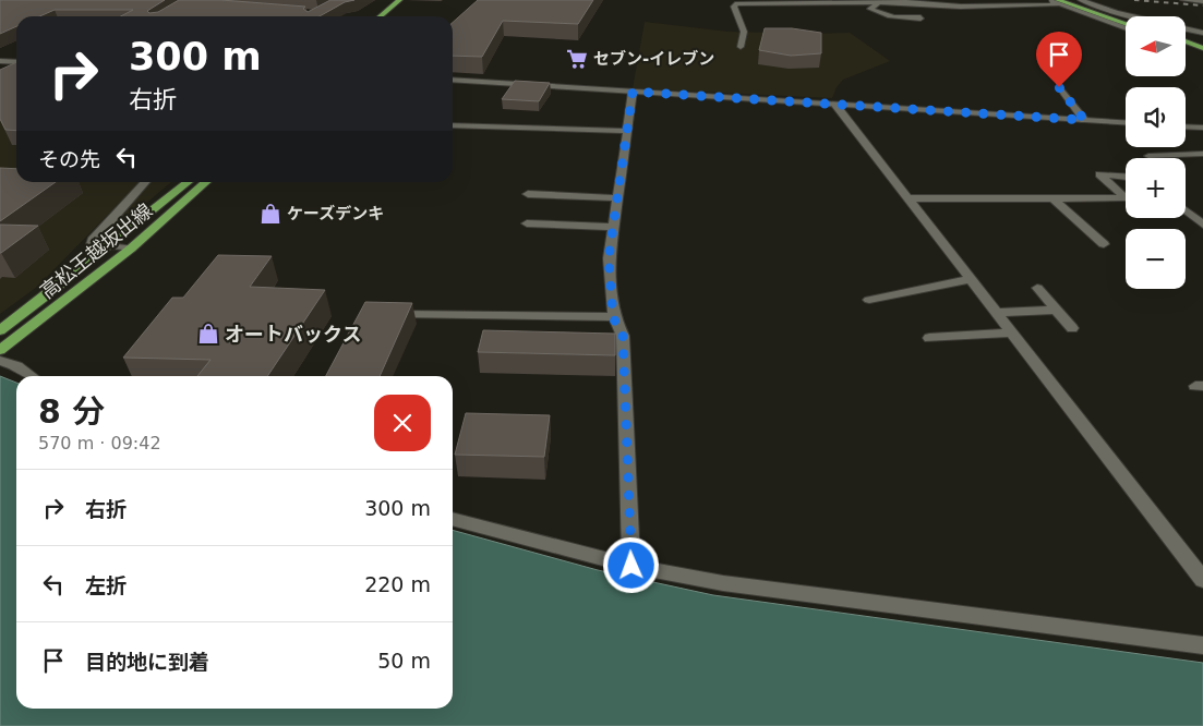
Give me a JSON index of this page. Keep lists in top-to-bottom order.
{
  "streets": {
    "main road": ["高松王越坂出線"]
  },
  "places": {
    "supermarket": ["セブン-イレブン"],
    "shop": ["ケーズデンキ", "オートバックス"]
  },
  "north": "left",
  "page": {
    "map_buttons": ["+", "−"],
    "turn": ["300 m", "右折"],
    "then": "その先",
    "heading": ["8 分", "570 m · 09:42"],
    "list": [
      {
        "name": "右折",
        "value": "300 m"
      },
      {
        "name": "左折",
        "value": "220 m"
      },
      {
        "name": "目的地に到着",
        "value": "50 m"
      }
    ]
  }
}
